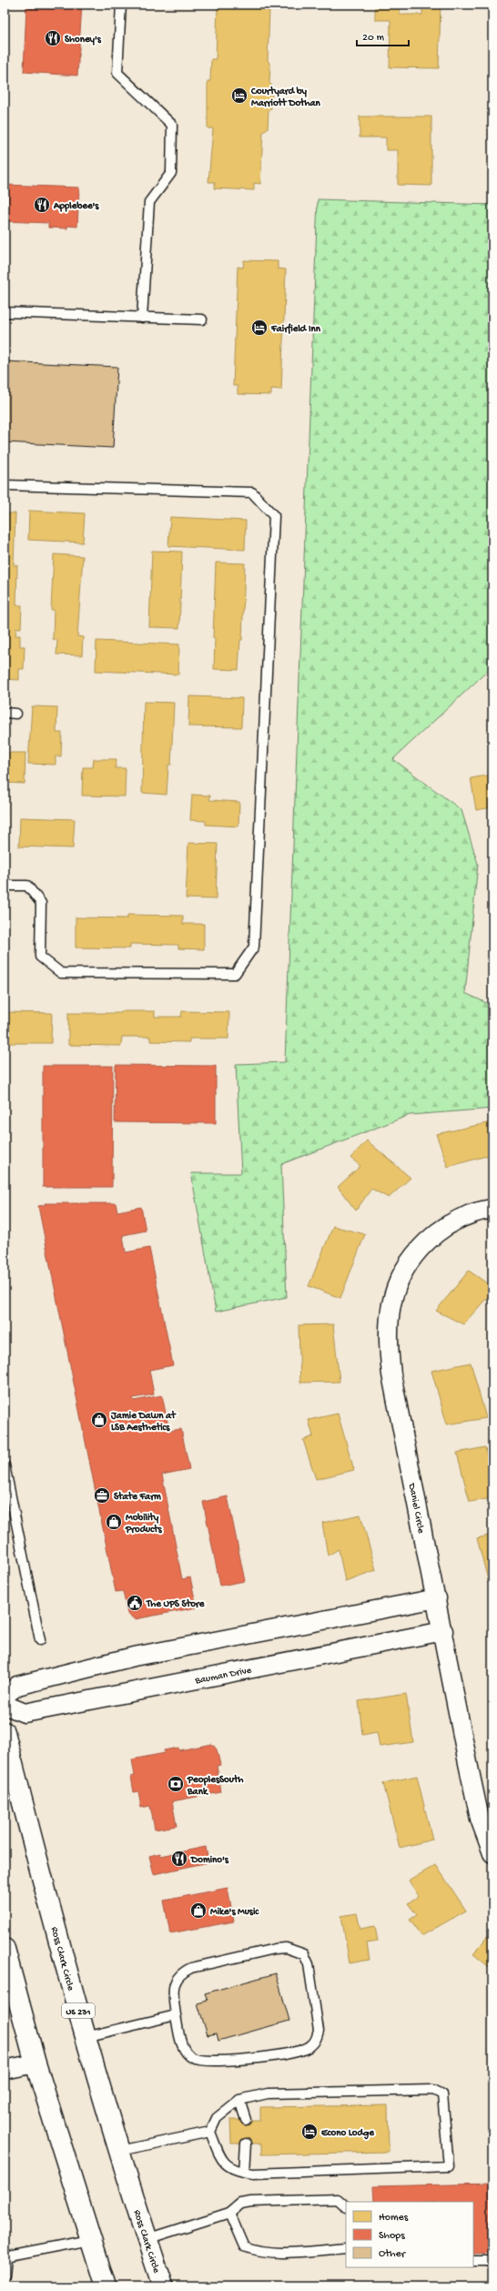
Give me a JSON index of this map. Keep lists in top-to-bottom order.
{
  "streets": {
    "highway": ["Ross Clark Circle", "US 231"],
    "street": ["Daniel Circle", "Bauman Drive"]
  },
  "crossings": [
    ["Daniel Circle", "Bauman Drive"]
  ],
  "places": {
    "restaurant": ["Shoney's", "Applebee's", "Domino's"],
    "hotel": ["Courtyard by Marriott Dothan", "Fairfield Inn", "Econo Lodge"],
    "shop": ["Jamie Dawn at LSB Aesthetics", "Mobility Products", "Mike's Music"],
    "office": ["State Farm"],
    "public building": ["The UPS Store"],
    "bank": ["PeoplesSouth Bank"]
  },
  "legend": ["Homes", "Shops", "Other"],
  "scale_bar": "20 m"
}
